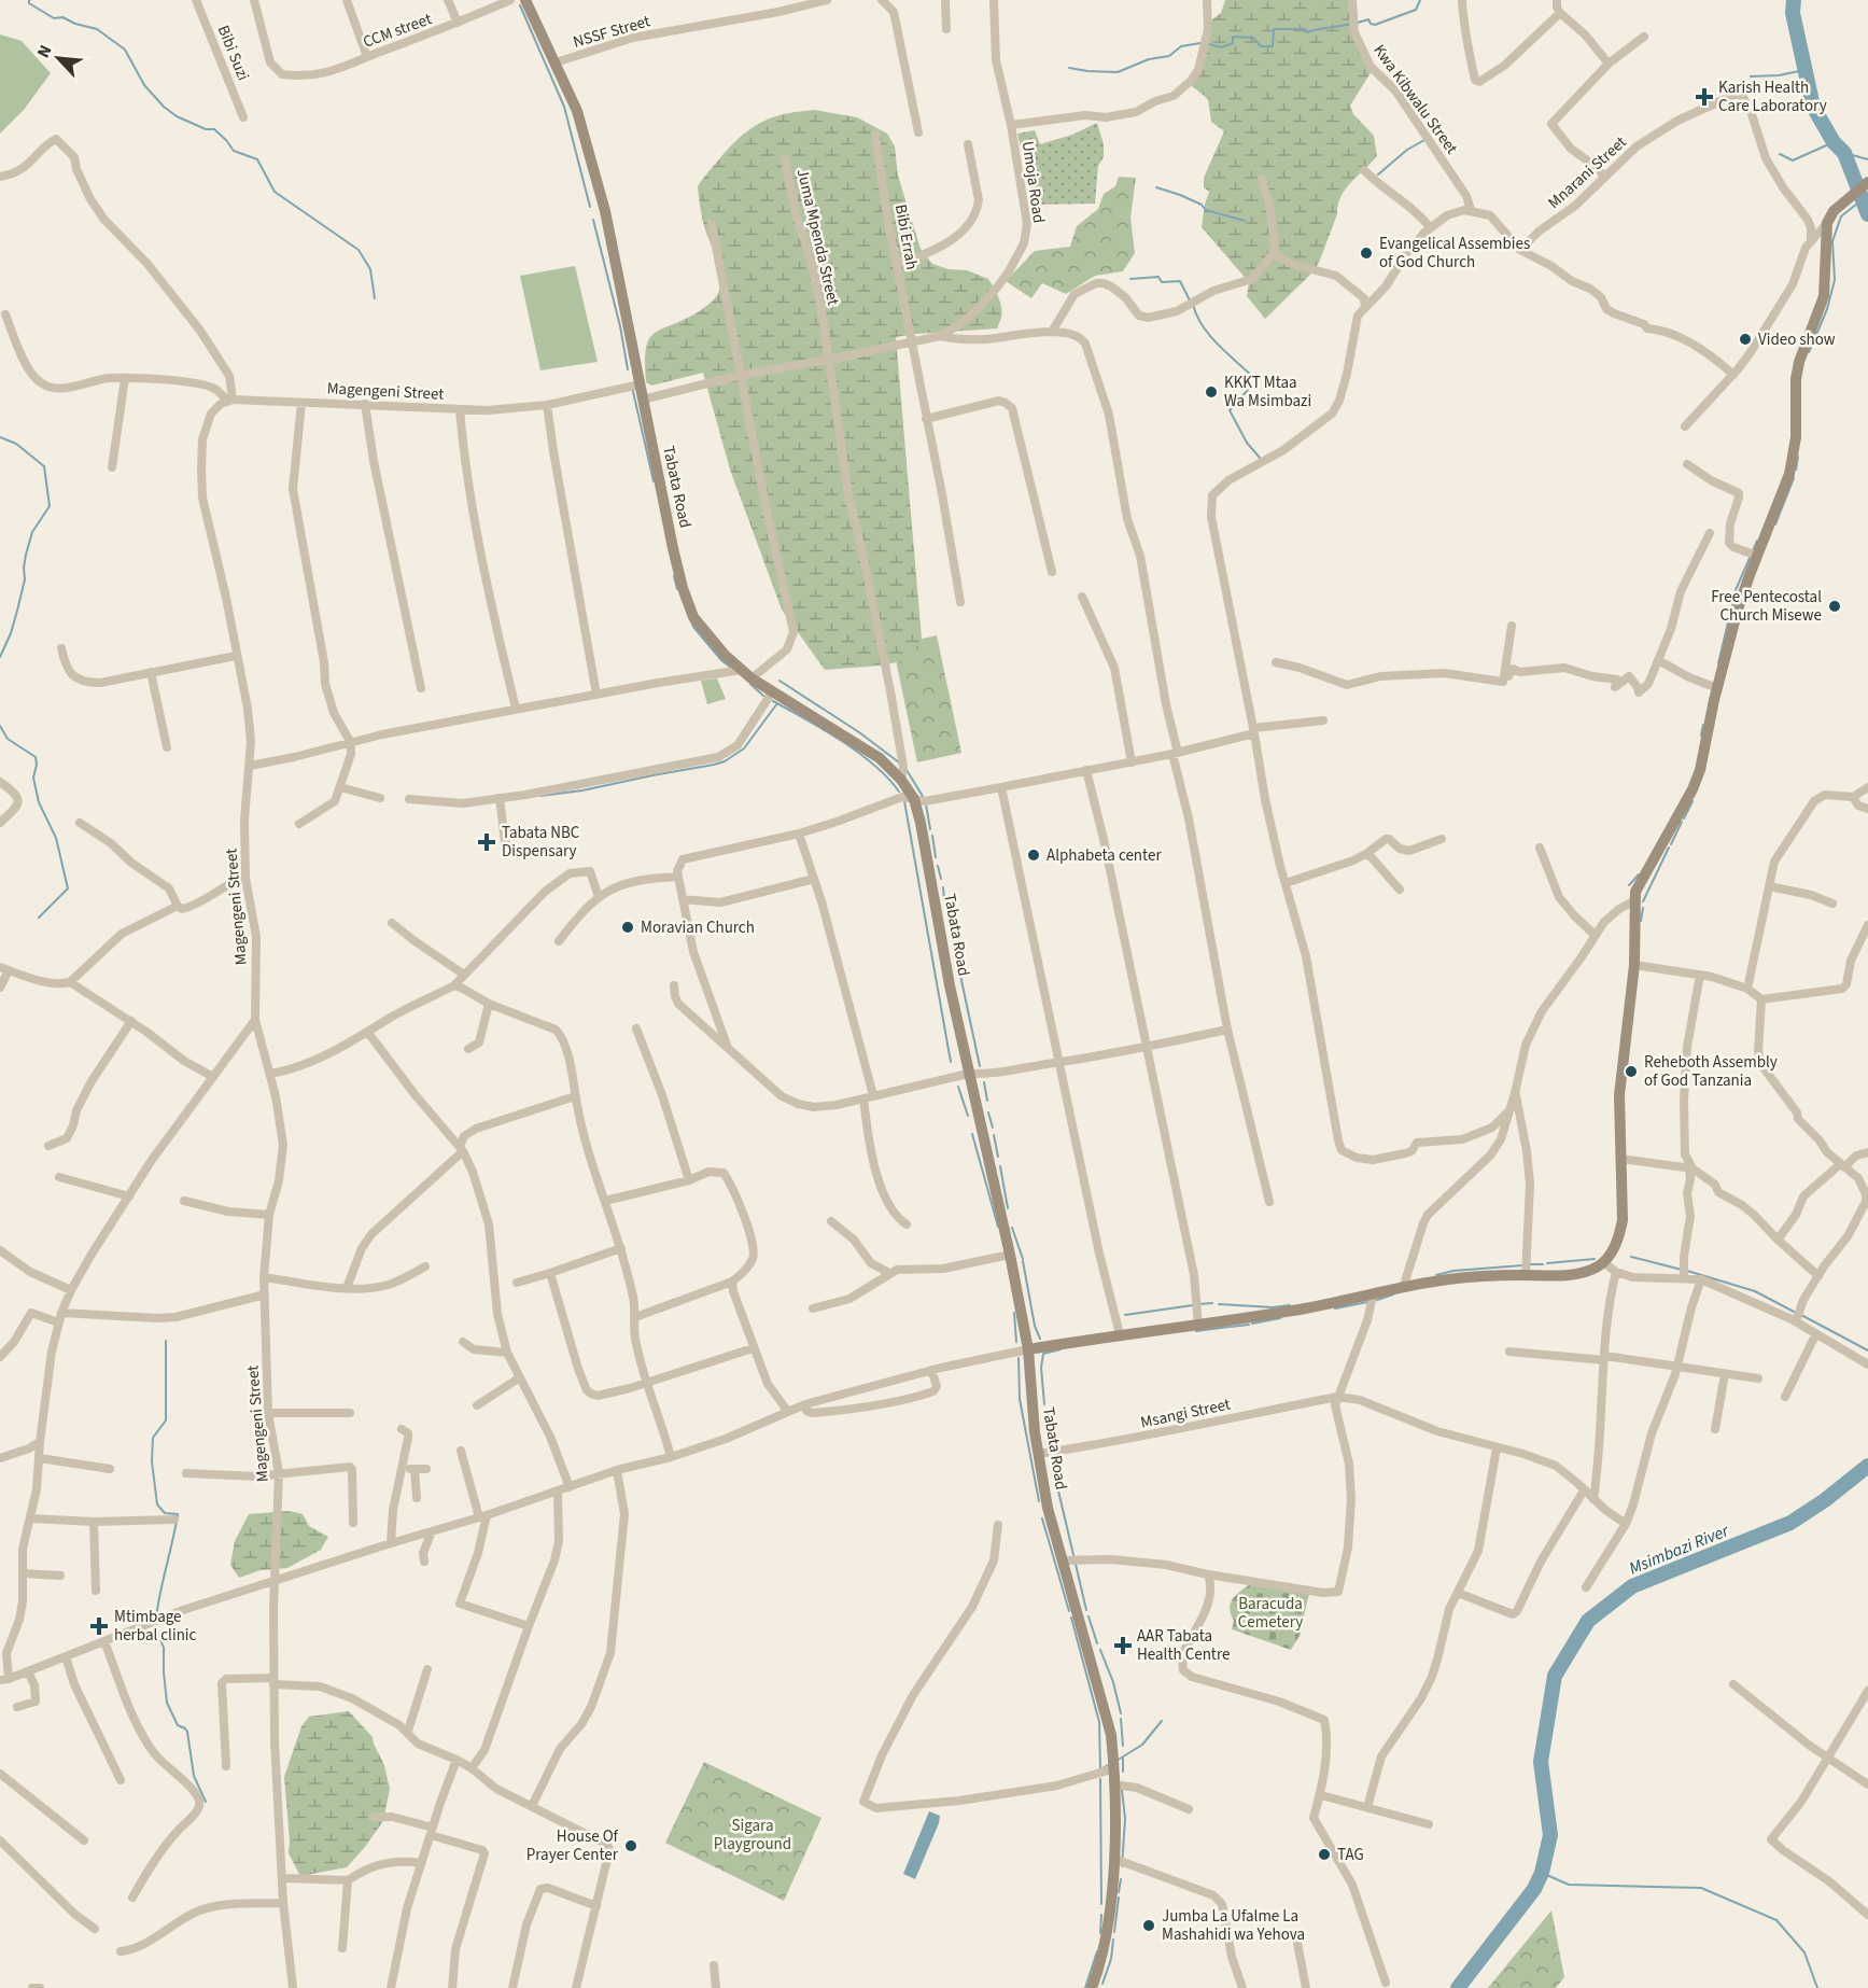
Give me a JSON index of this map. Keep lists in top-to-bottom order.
{
  "streets": {
    "main road": ["Tabata Road"],
    "street": [
      "CCM street",
      "NSSF Street",
      "Bibi Suzi",
      "Kwa Kibwalu Street",
      "Mnarani Street",
      "Umoja Road",
      "Juma Mpenda Street",
      "Bibi Errah",
      "Magengeni Street",
      "Msangi Street"
    ]
  },
  "crossings": [
    ["NSSF Street", "Tabata Road"],
    ["Juma Mpenda Street", "Tabata Road"],
    ["Magengeni Street", "Tabata Road"],
    ["Tabata Road", "Msangi Street"]
  ],
  "water": ["Msimbazi River"],
  "parks": ["Baracuda Cemetery", "Sigara Playground"],
  "places": {
    "health": [
      "Karish Health Care Laboratory",
      "Tabata NBC Dispensary",
      "Mtimbage herbal clinic",
      "AAR Tabata Health Centre"
    ],
    "other": [
      "Evangelical Assembies of God Church",
      "Video show",
      "KKKT Mtaa Wa Msimbazi",
      "Free Pentecostal Church Misewe",
      "Alphabeta center",
      "Moravian Church",
      "Reheboth Assembly of God Tanzania",
      "House Of Prayer Center",
      "TAG",
      "Jumba La Ufalme La Mashahidi wa Yehova"
    ]
  },
  "north": "top left"
}
